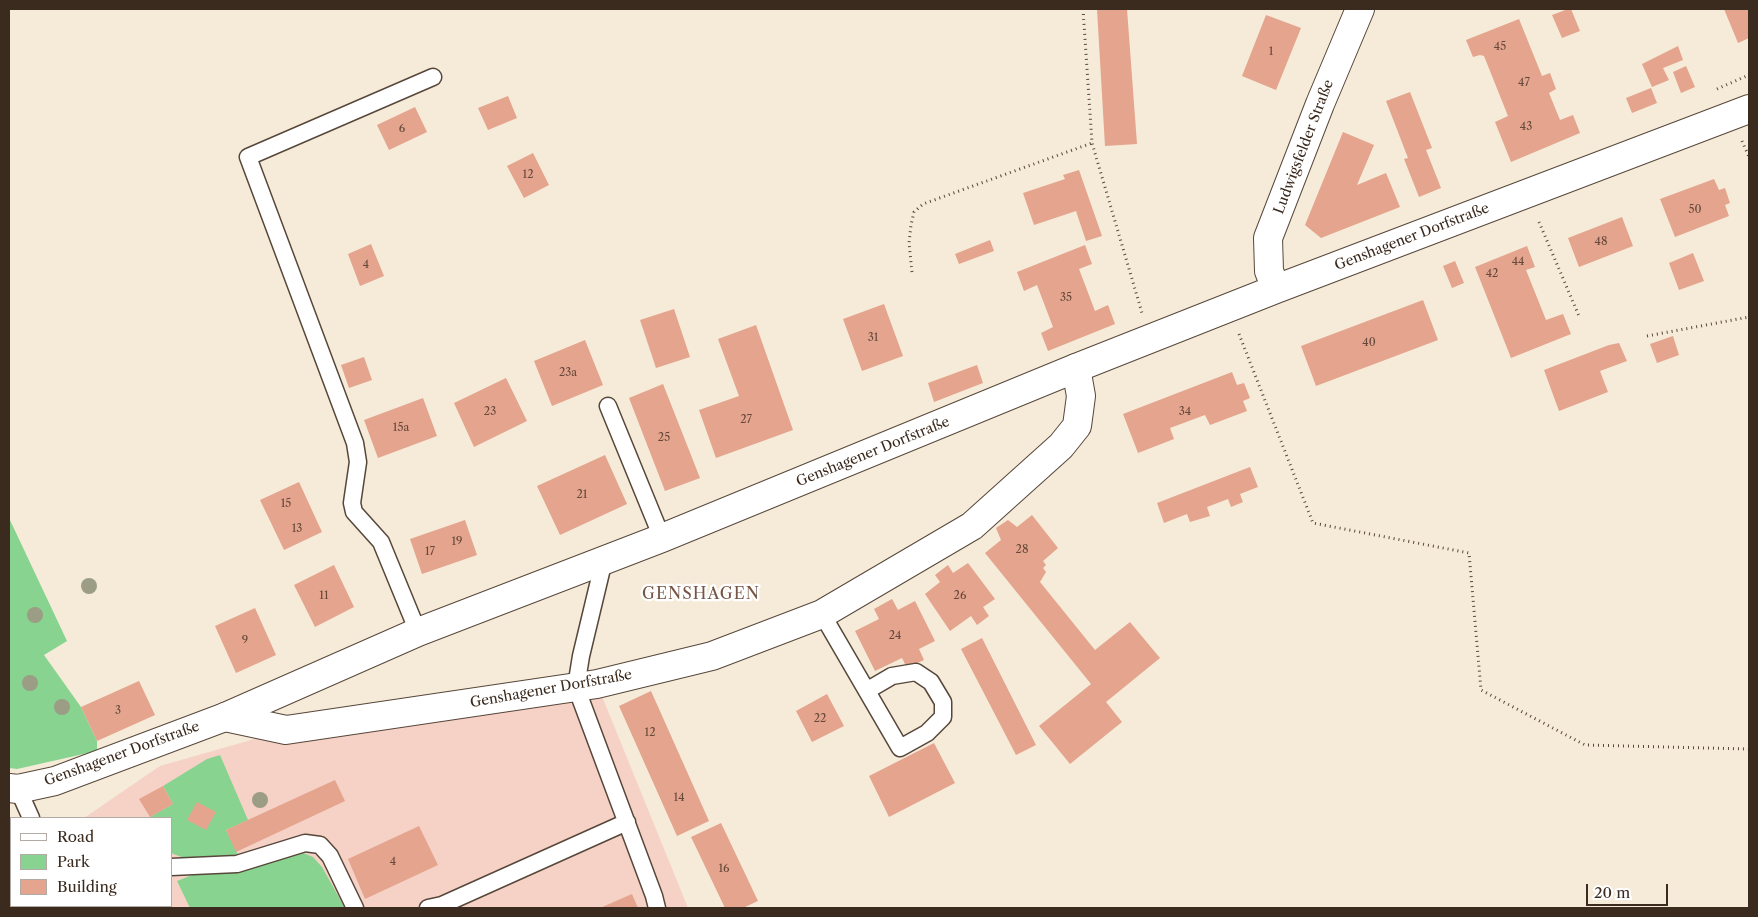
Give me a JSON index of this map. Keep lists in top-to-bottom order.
{
  "streets": {
    "street": ["Ludwigsfelder Straße", "Genshagener Dorfstraße"]
  },
  "crossings": [
    ["Ludwigsfelder Straße", "Genshagener Dorfstraße"]
  ],
  "districts": ["GENSHAGEN"],
  "house_numbers": [
    "45",
    "1",
    "47",
    "43",
    "6",
    "12",
    "50",
    "48",
    "44",
    "4",
    "42",
    "35",
    "31",
    "40",
    "23a",
    "23",
    "34",
    "27",
    "15a",
    "25",
    "21",
    "15",
    "13",
    "19",
    "28",
    "17",
    "11",
    "26",
    "24",
    "9",
    "3",
    "22",
    "12",
    "14",
    "4",
    "16"
  ],
  "legend": ["Road", "Park", "Building"],
  "scale_bar": "20 m"
}
